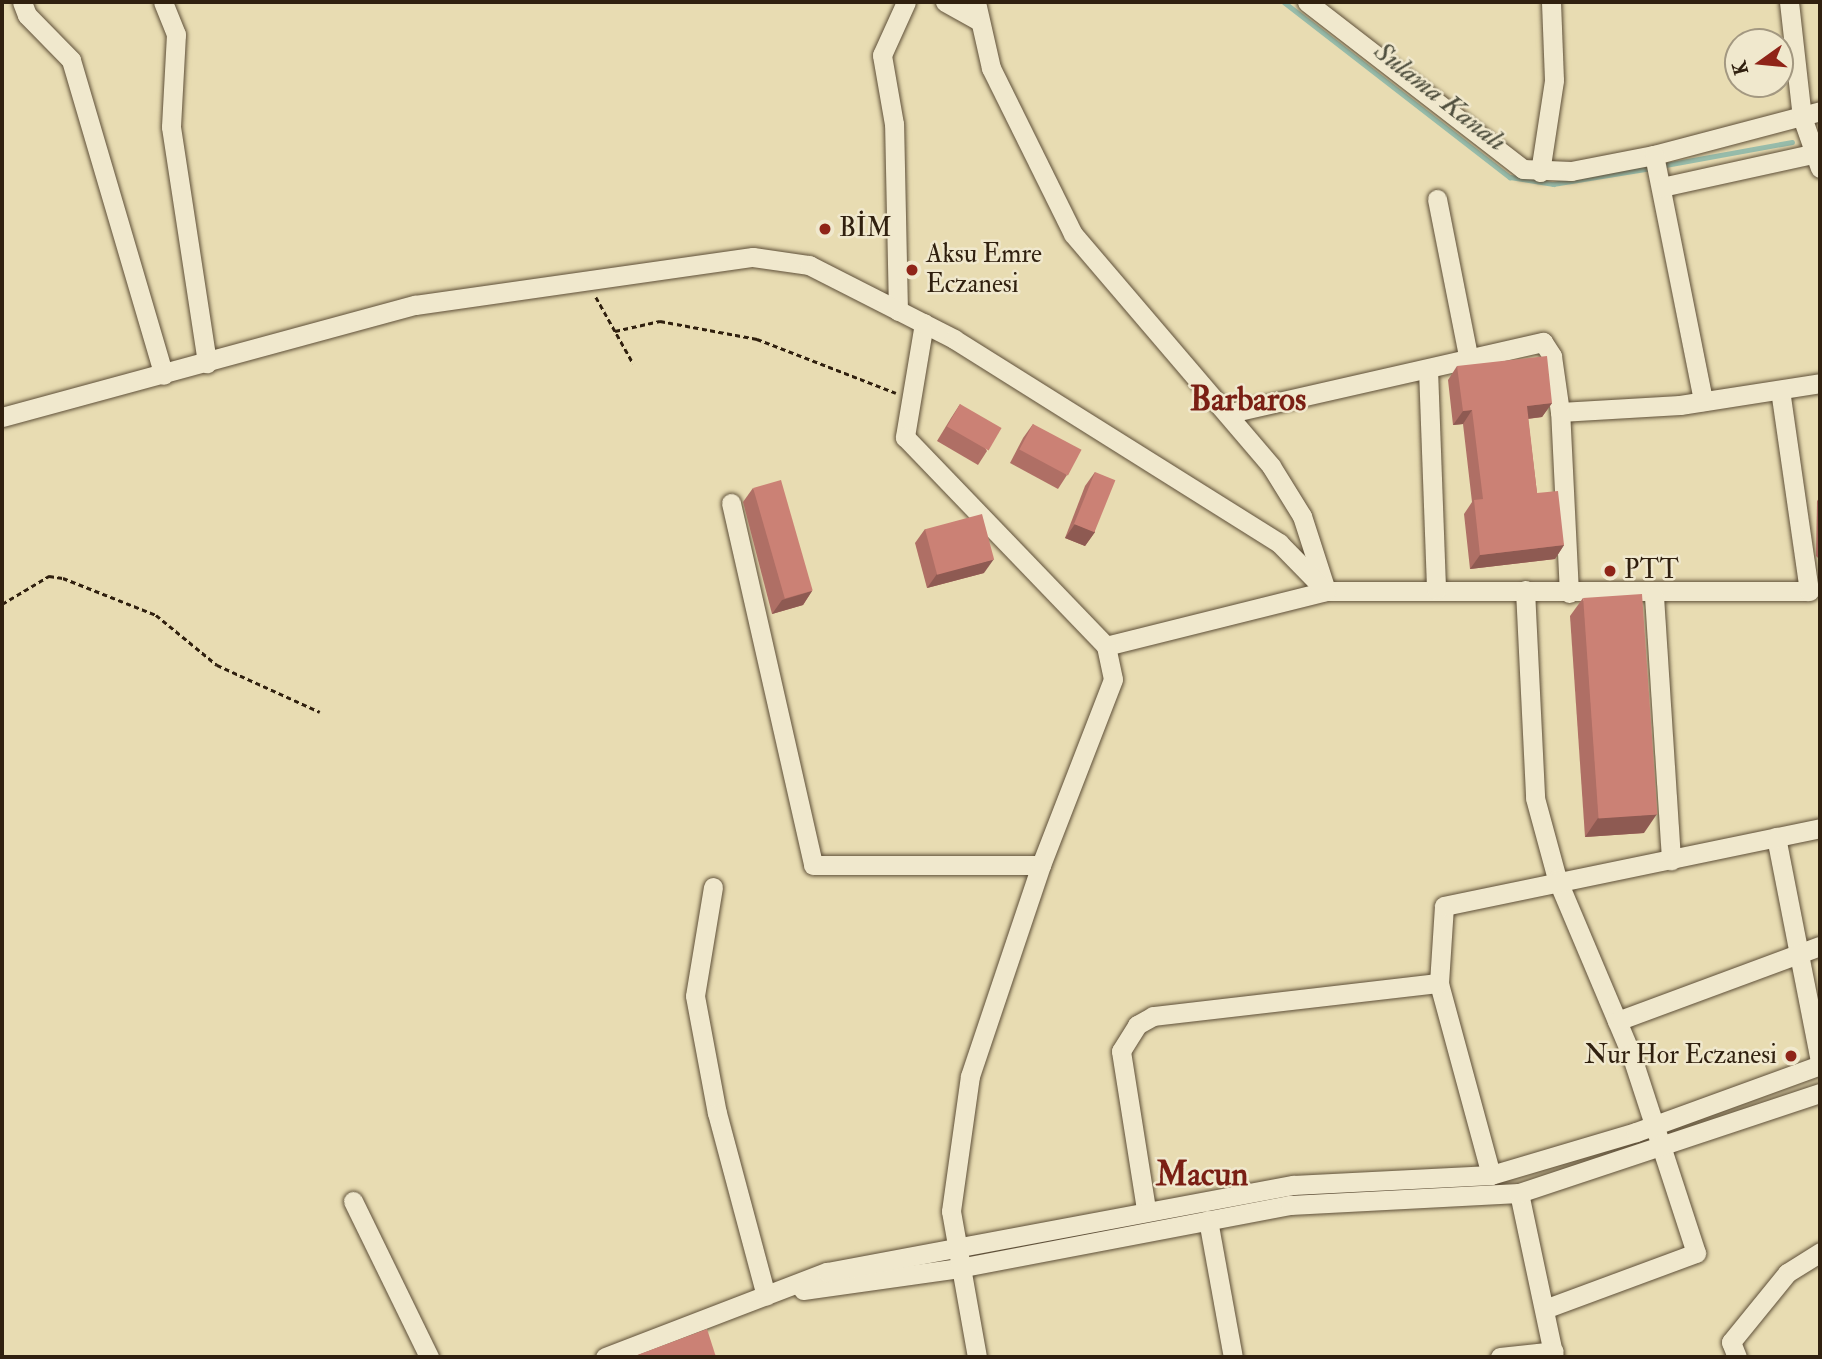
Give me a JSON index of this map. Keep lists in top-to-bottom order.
{
  "districts": ["Barbaros", "Macun"],
  "water": ["Sulama Kanalı"],
  "places": [
    "BİM",
    "Aksu Emre Eczanesi",
    "PTT",
    "Nur Hor Eczanesi"
  ],
  "north": "left"
}
